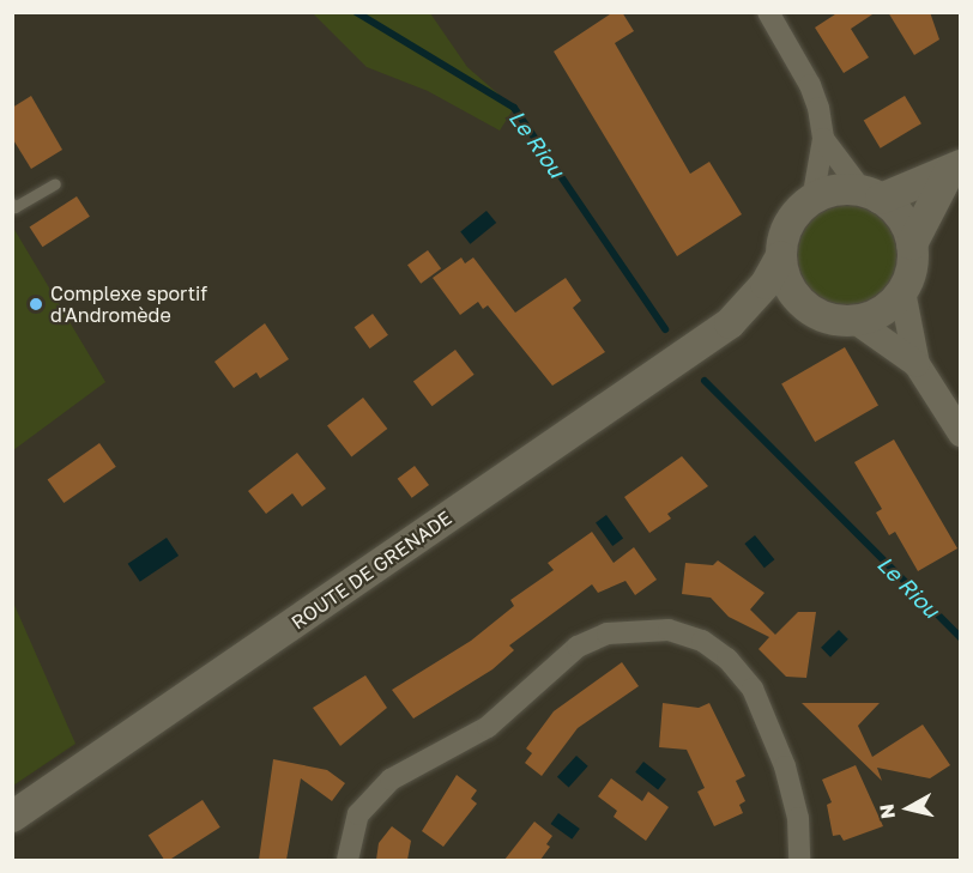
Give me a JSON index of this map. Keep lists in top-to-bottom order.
{
  "streets": {
    "main road": ["ROUTE DE GRENADE"]
  },
  "water": ["Le Riou"],
  "places": ["Complexe sportif d'Andromède"],
  "north": "left"
}
